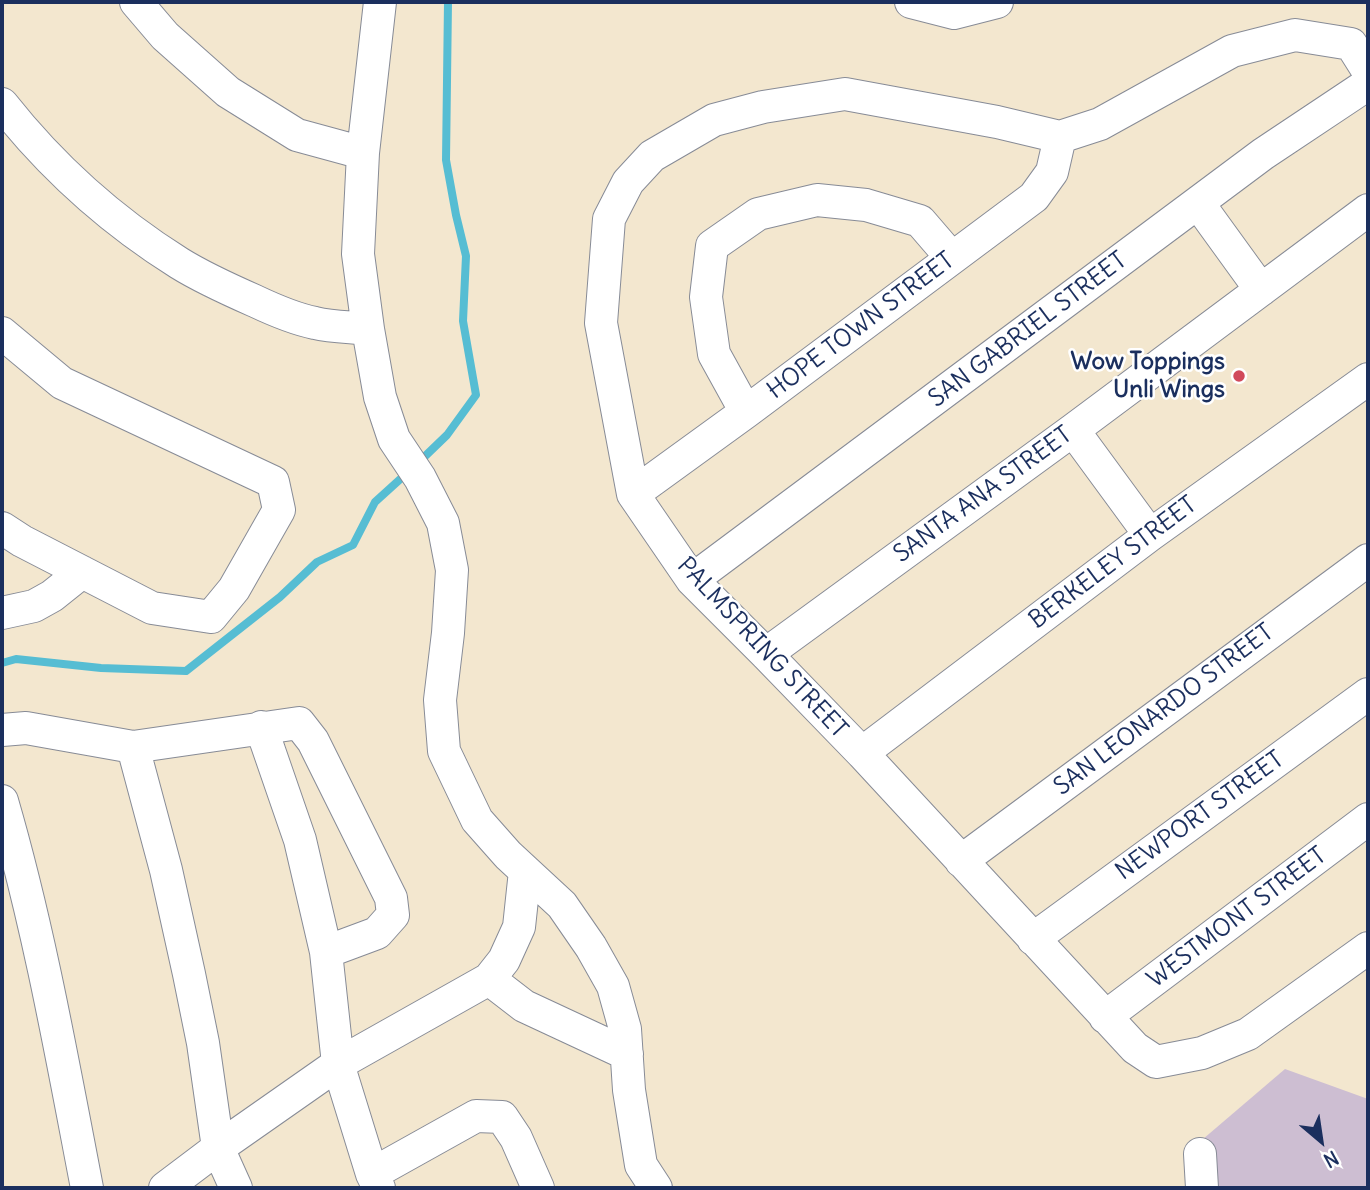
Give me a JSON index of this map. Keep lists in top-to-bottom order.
{
  "streets": {
    "street": [
      "HOPE TOWN STREET",
      "SAN GABRIEL STREET",
      "SANTA ANA STREET",
      "BERKELEY STREET",
      "PALMSPRING STREET",
      "SAN LEONARDO STREET",
      "NEWPORT STREET",
      "WESTMONT STREET"
    ]
  },
  "crossings": [
    ["HOPE TOWN STREET", "PALMSPRING STREET"],
    ["SAN GABRIEL STREET", "PALMSPRING STREET"],
    ["SANTA ANA STREET", "PALMSPRING STREET"],
    ["BERKELEY STREET", "PALMSPRING STREET"],
    ["PALMSPRING STREET", "SAN LEONARDO STREET"],
    ["PALMSPRING STREET", "NEWPORT STREET"],
    ["PALMSPRING STREET", "WESTMONT STREET"]
  ],
  "places": ["Wow Toppings Unli Wings"],
  "north": "bottom right"
}
